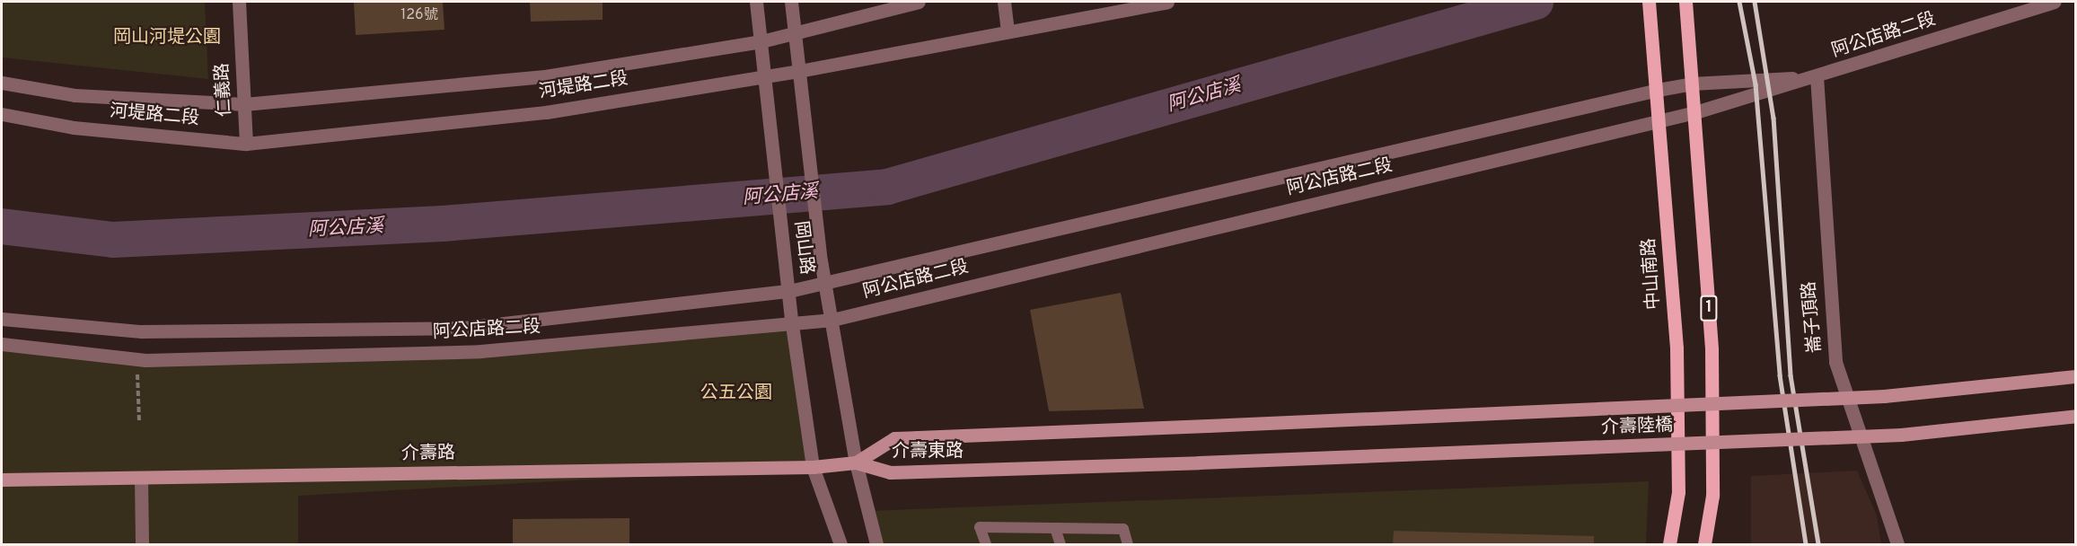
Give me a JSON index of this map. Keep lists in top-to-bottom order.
{
  "streets": {
    "main road": [
      "中山南路",
      "1",
      "介壽陸橋",
      "介壽東路",
      "介壽路"
    ],
    "street": [
      "阿公店路二段",
      "河堤路二段",
      "仁義路",
      "岡山路",
      "崙子頂路"
    ]
  },
  "crossings": [
    ["阿公店路二段", "岡山路"],
    ["阿公店路二段", "中山南路"],
    ["阿公店路二段", "1"],
    ["阿公店路二段", "崙子頂路"],
    ["河堤路二段", "仁義路"],
    ["河堤路二段", "岡山路"],
    ["岡山路", "介壽東路"],
    ["岡山路", "介壽路"],
    ["介壽陸橋", "介壽東路"],
    ["介壽東路", "介壽路"]
  ],
  "water": ["阿公店溪"],
  "parks": ["岡山河堤公園", "公五公園"],
  "house_numbers": ["126號"]
}
